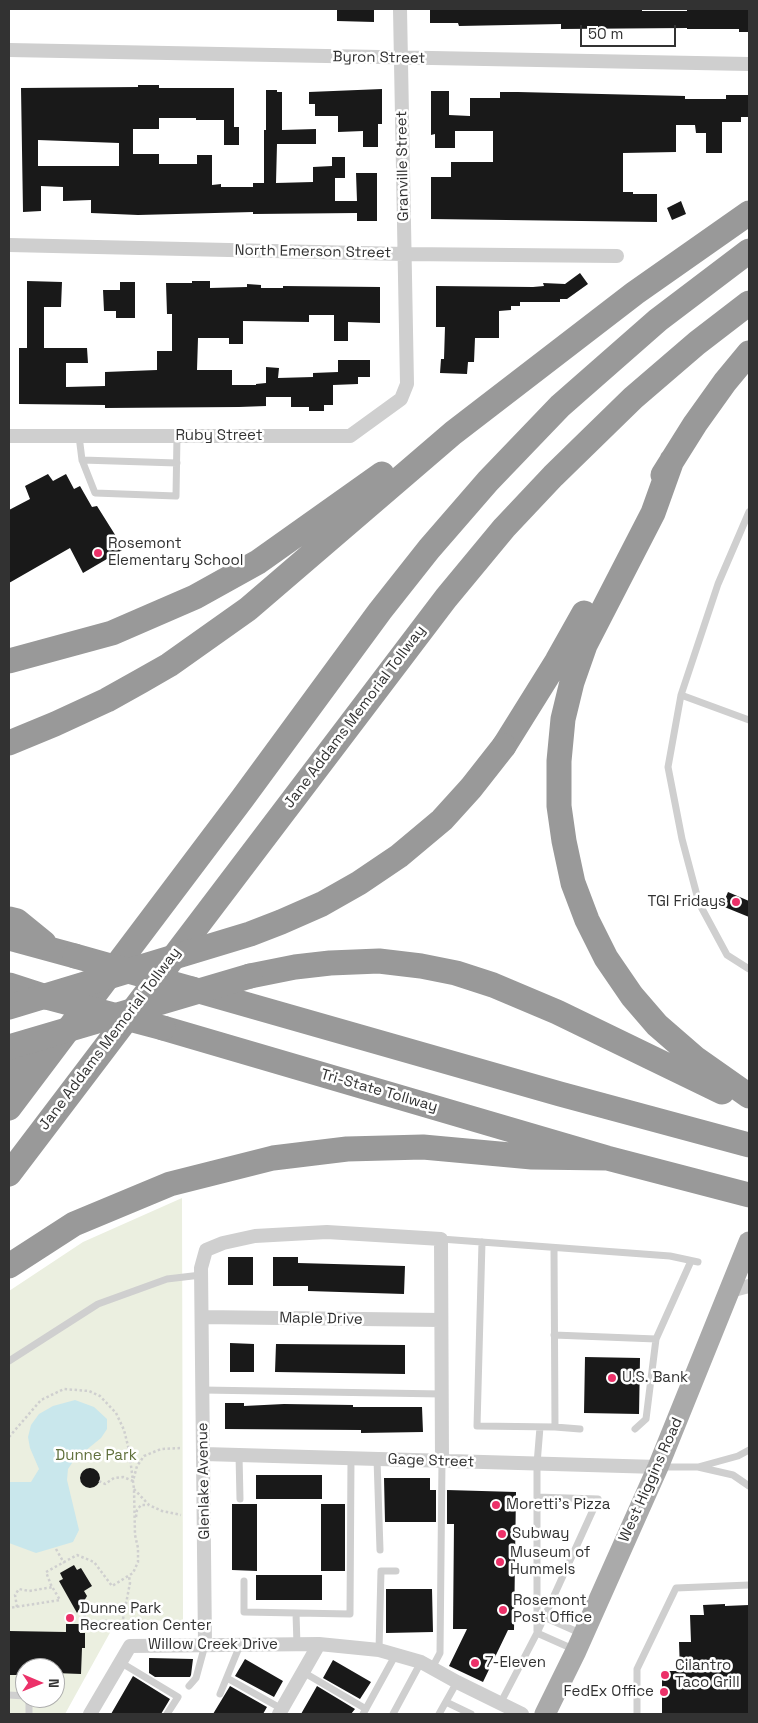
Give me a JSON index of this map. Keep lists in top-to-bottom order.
{
  "streets": {
    "highway": ["Jane Addams Memorial Tollway", "Tri-State Tollway"],
    "main road": ["West Higgins Road"],
    "street": [
      "Byron Street",
      "Granville Street",
      "North Emerson Street",
      "Ruby Street",
      "Maple Drive",
      "Gage Street",
      "Glenlake Avenue",
      "Willow Creek Drive"
    ]
  },
  "crossings": [
    ["Byron Street", "Granville Street"],
    ["Granville Street", "North Emerson Street"],
    ["Granville Street", "Ruby Street"],
    ["Maple Drive", "Glenlake Avenue"],
    ["Gage Street", "West Higgins Road"],
    ["Gage Street", "Glenlake Avenue"],
    ["Glenlake Avenue", "Willow Creek Drive"]
  ],
  "parks": ["Dunne Park"],
  "places": [
    "Rosemont Elementary School",
    "TGI Fridays",
    "U.S. Bank",
    "Moretti's Pizza",
    "Subway",
    "Museum of Hummels",
    "Rosemont Post Office",
    "Dunne Park Recreation Center",
    "7-Eleven",
    "Cilantro Taco Grill",
    "FedEx Office"
  ],
  "scale_bar": "50 m",
  "north": "right"
}
